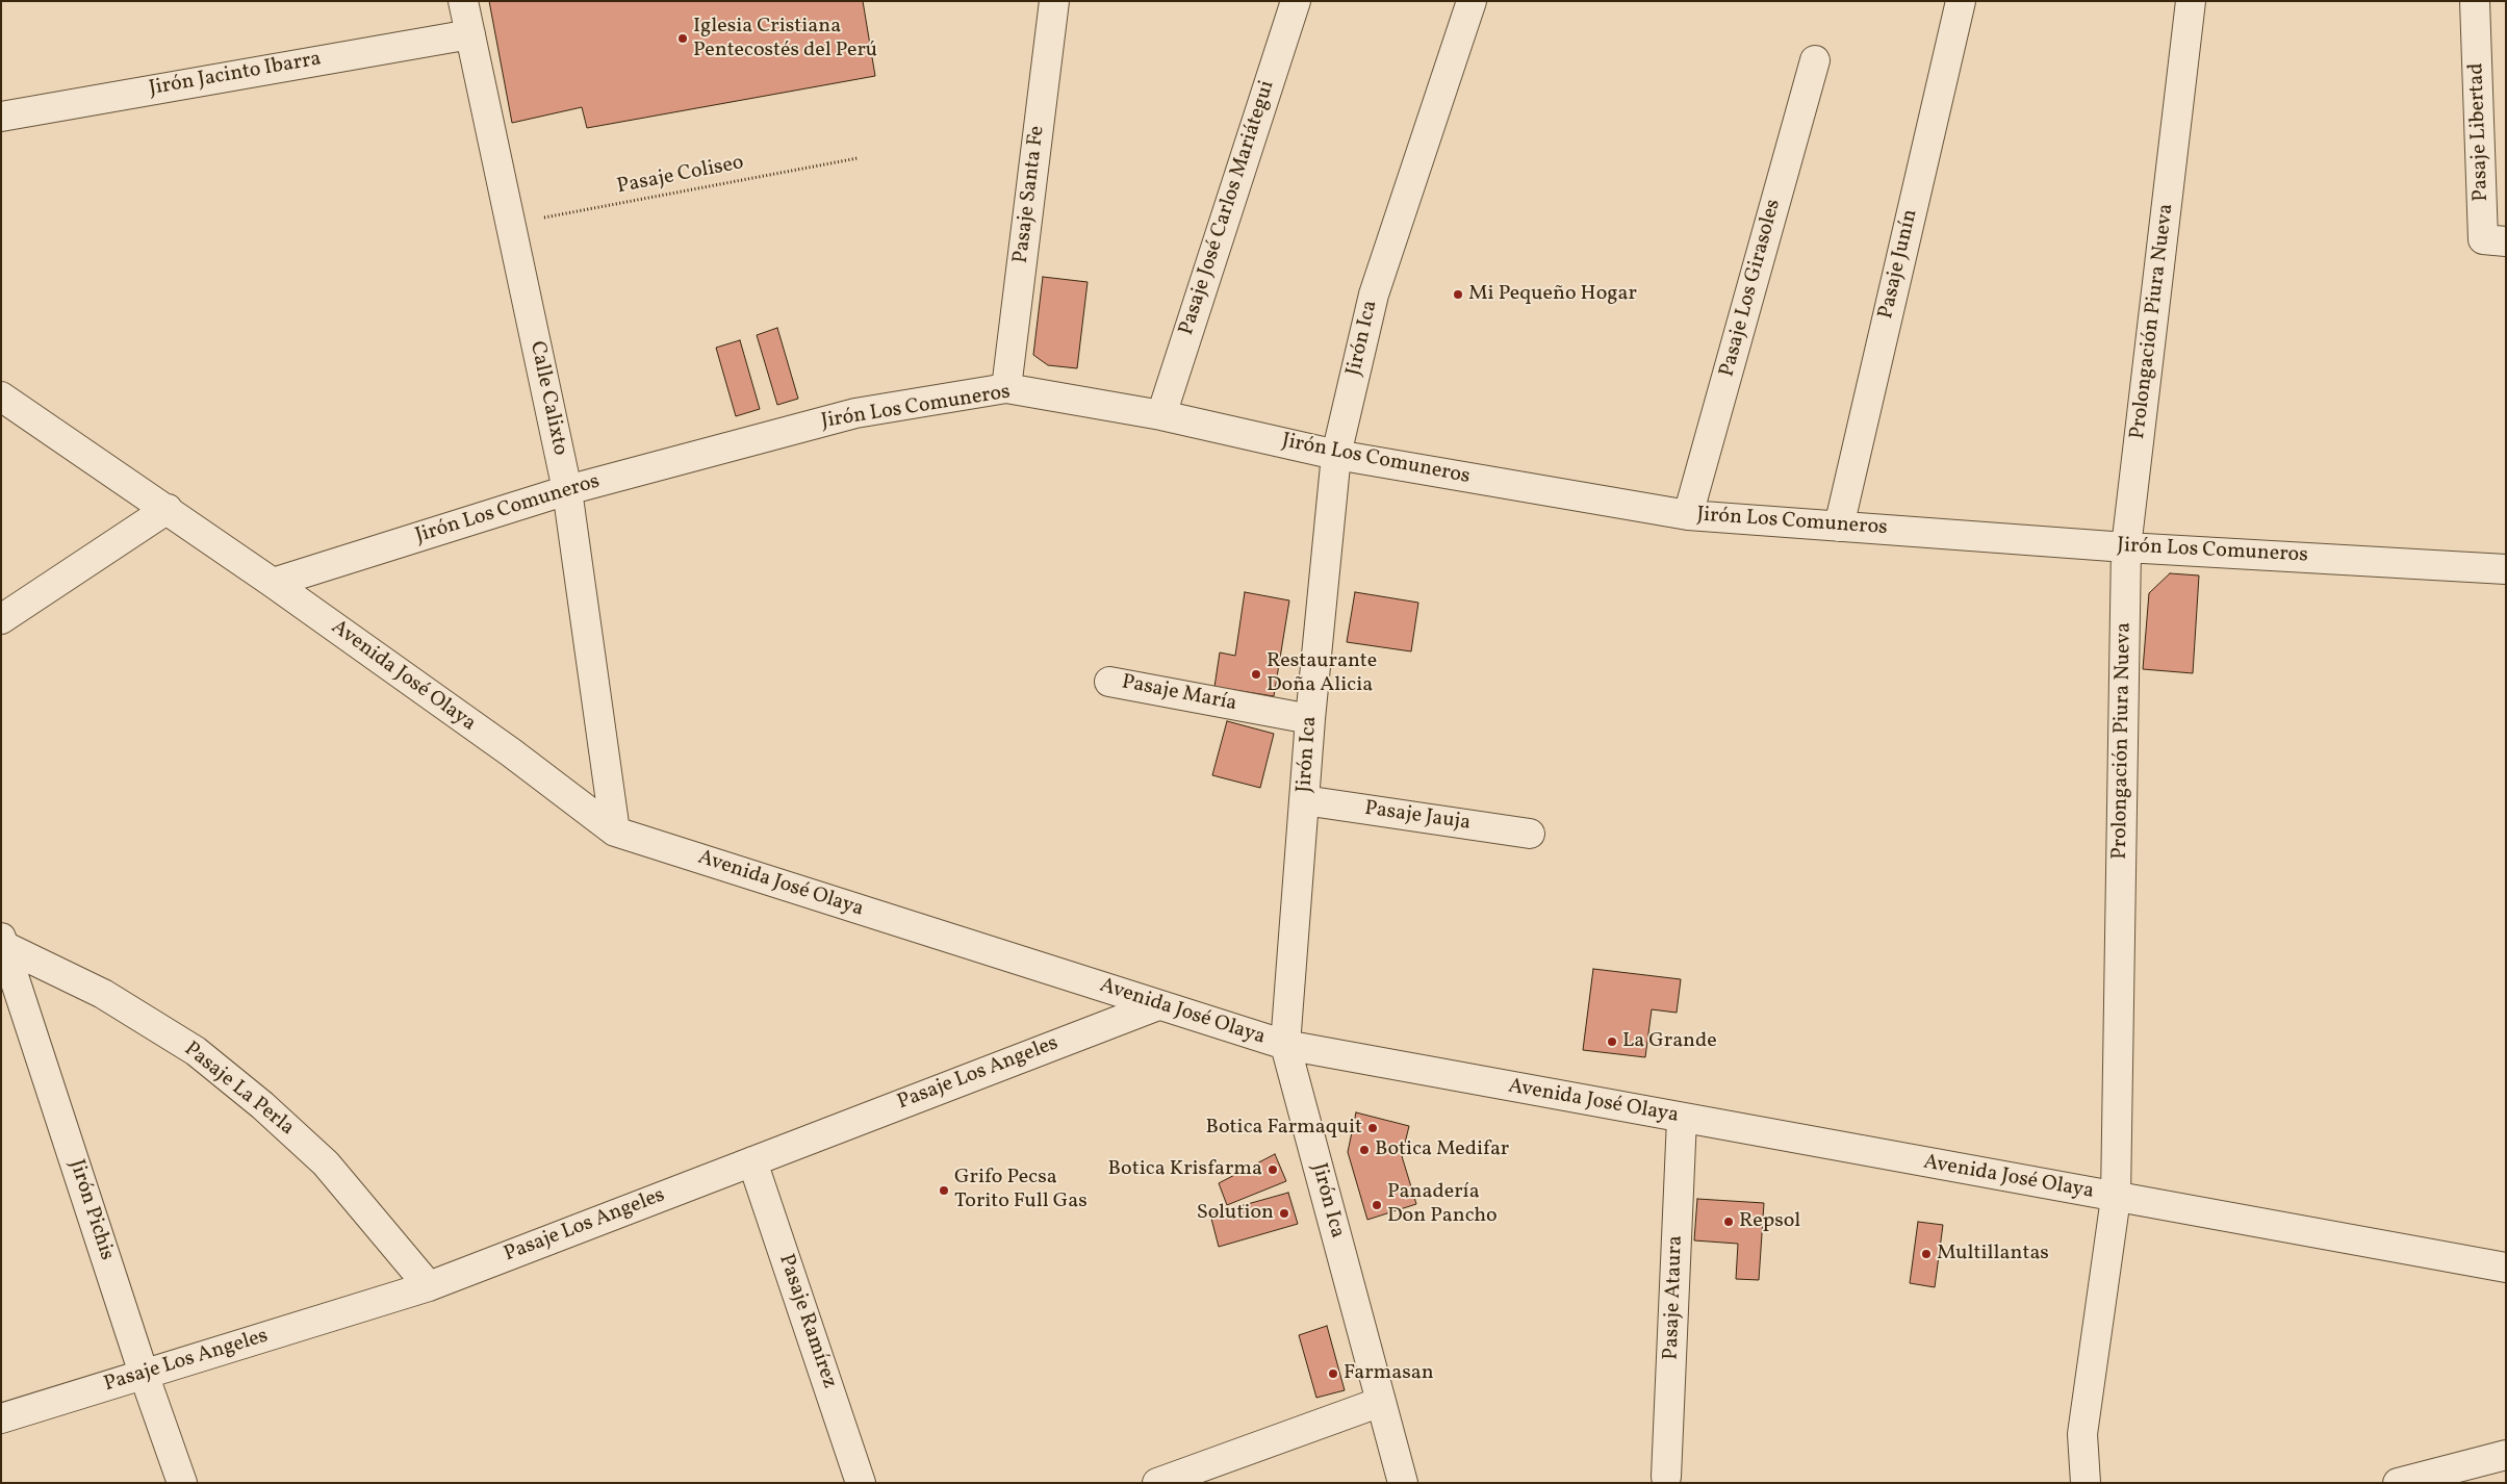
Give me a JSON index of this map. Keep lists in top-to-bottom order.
{
  "streets": {
    "street": [
      "Jirón Jacinto Ibarra",
      "Pasaje Libertad",
      "Pasaje Santa Fe",
      "Pasaje José Carlos Mariátegui",
      "Pasaje Junín",
      "Pasaje Los Girasoles",
      "Prolongación Piura Nueva",
      "Jirón Ica",
      "Calle Calixto",
      "Jirón Los Comuneros",
      "Avenida José Olaya",
      "Pasaje María",
      "Pasaje Jauja",
      "Pasaje Los Angeles",
      "Pasaje La Perla",
      "Jirón Pichis",
      "Pasaje Ataura",
      "Pasaje Ramírez"
    ],
    "path": ["Pasaje Coliseo"]
  },
  "crossings": [
    ["Jirón Jacinto Ibarra", "Calle Calixto"],
    ["Pasaje Coliseo", "Calle Calixto"],
    ["Pasaje Santa Fe", "Jirón Los Comuneros"],
    ["Pasaje José Carlos Mariátegui", "Jirón Los Comuneros"],
    ["Pasaje Junín", "Jirón Los Comuneros"],
    ["Pasaje Los Girasoles", "Jirón Los Comuneros"],
    ["Prolongación Piura Nueva", "Jirón Los Comuneros"],
    ["Prolongación Piura Nueva", "Avenida José Olaya"],
    ["Jirón Ica", "Jirón Los Comuneros"],
    ["Jirón Ica", "Avenida José Olaya"],
    ["Jirón Ica", "Pasaje María"],
    ["Jirón Ica", "Pasaje Jauja"],
    ["Calle Calixto", "Jirón Los Comuneros"],
    ["Calle Calixto", "Avenida José Olaya"],
    ["Jirón Los Comuneros", "Avenida José Olaya"],
    ["Avenida José Olaya", "Pasaje Los Angeles"],
    ["Avenida José Olaya", "Pasaje Ataura"],
    ["Pasaje Los Angeles", "Pasaje La Perla"],
    ["Pasaje Los Angeles", "Jirón Pichis"],
    ["Pasaje Los Angeles", "Pasaje Ramírez"],
    ["Pasaje La Perla", "Jirón Pichis"]
  ],
  "places": [
    "Iglesia Cristiana Pentecostés del Perú",
    "Mi Pequeño Hogar",
    "Restaurante Doña Alicia",
    "La Grande",
    "Botica Farmaquit",
    "Botica Medifar",
    "Botica Krisfarma",
    "Grifo Pecsa Torito Full Gas",
    "Panadería Don Pancho",
    "Solution",
    "Repsol",
    "Multillantas",
    "Farmasan"
  ]
}
